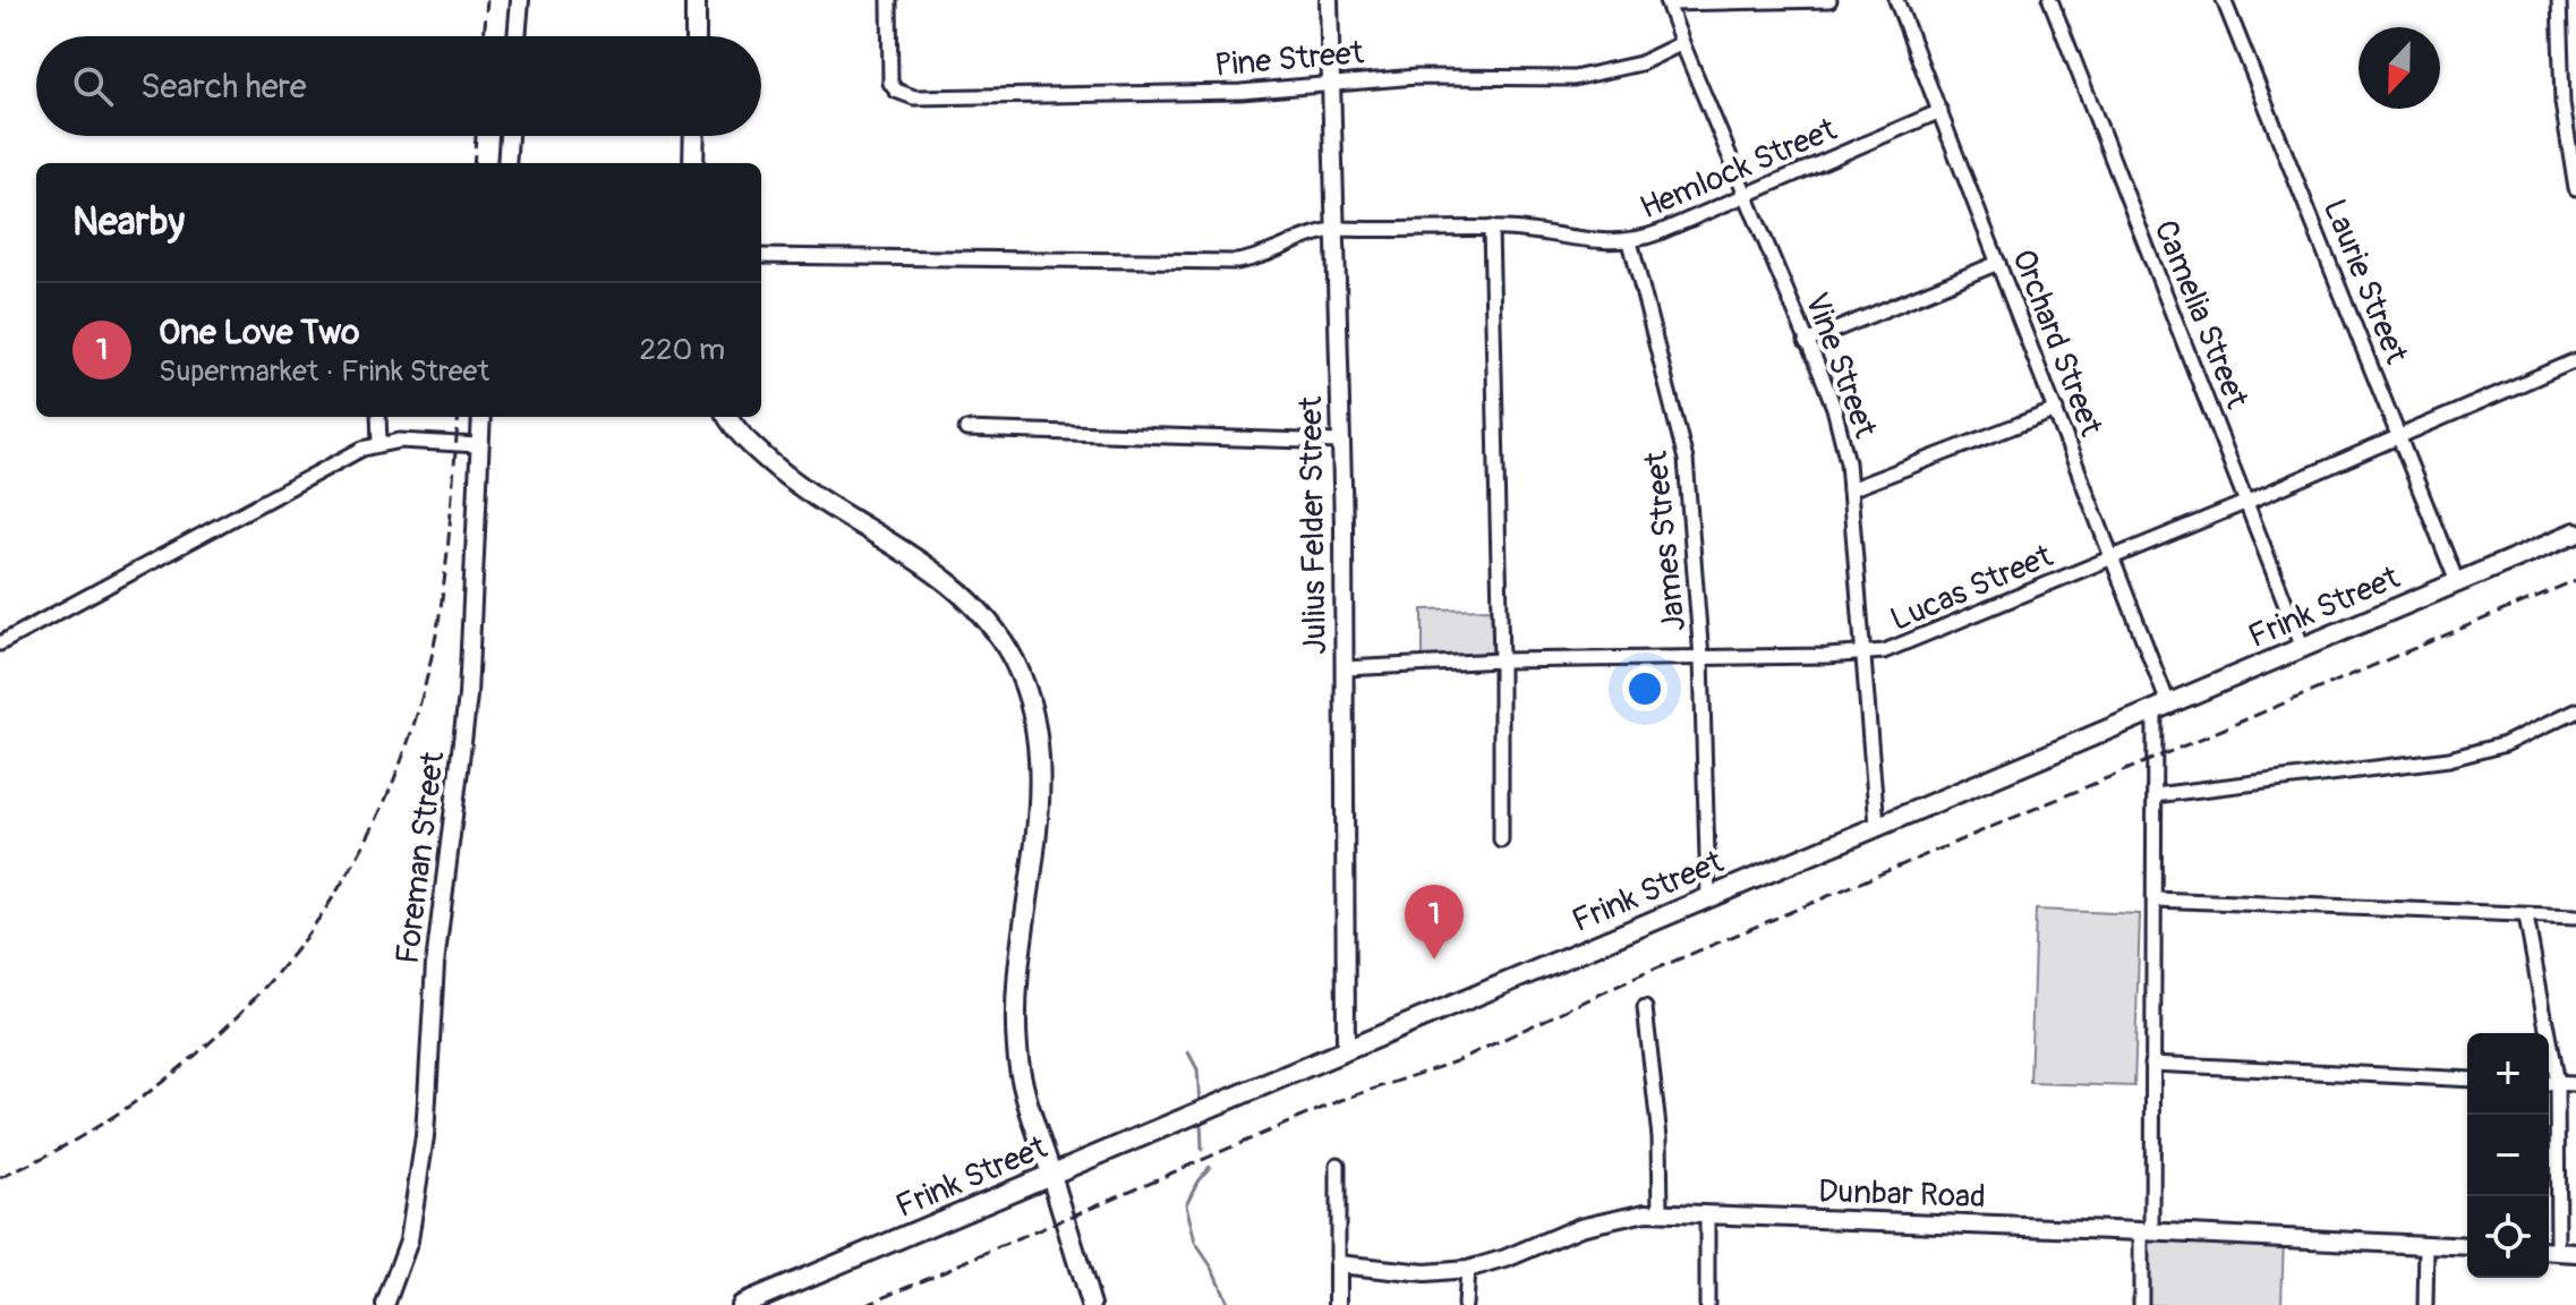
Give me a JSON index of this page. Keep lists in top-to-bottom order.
{
  "streets": {
    "main road": ["Frink Street"],
    "street": [
      "Pine Street",
      "Hemlock Street",
      "Laurie Street",
      "Camelia Street",
      "Orchard Street",
      "Vine Street",
      "Julius Felder Street",
      "James Street",
      "Lucas Street",
      "Foreman Street",
      "Dunbar Road"
    ]
  },
  "crossings": [
    ["Pine Street", "Vine Street"],
    ["Pine Street", "Julius Felder Street"],
    ["Hemlock Street", "Orchard Street"],
    ["Hemlock Street", "Vine Street"],
    ["Hemlock Street", "Julius Felder Street"],
    ["Hemlock Street", "James Street"],
    ["Laurie Street", "Lucas Street"],
    ["Laurie Street", "Frink Street"],
    ["Camelia Street", "Lucas Street"],
    ["Camelia Street", "Frink Street"],
    ["Orchard Street", "Lucas Street"],
    ["Orchard Street", "Frink Street"],
    ["Vine Street", "Lucas Street"],
    ["Vine Street", "Frink Street"],
    ["Julius Felder Street", "Lucas Street"],
    ["Julius Felder Street", "Frink Street"],
    ["James Street", "Lucas Street"],
    ["James Street", "Frink Street"]
  ],
  "north": "bottom",
  "page": {
    "search": "Search here",
    "heading": "Nearby",
    "list": [
      {
        "mark": "1",
        "name": "One Love Two",
        "note": "Supermarket · Frink Street",
        "value": "220 m"
      }
    ],
    "pins": "1",
    "map_buttons": ["+", "−"]
  }
}
